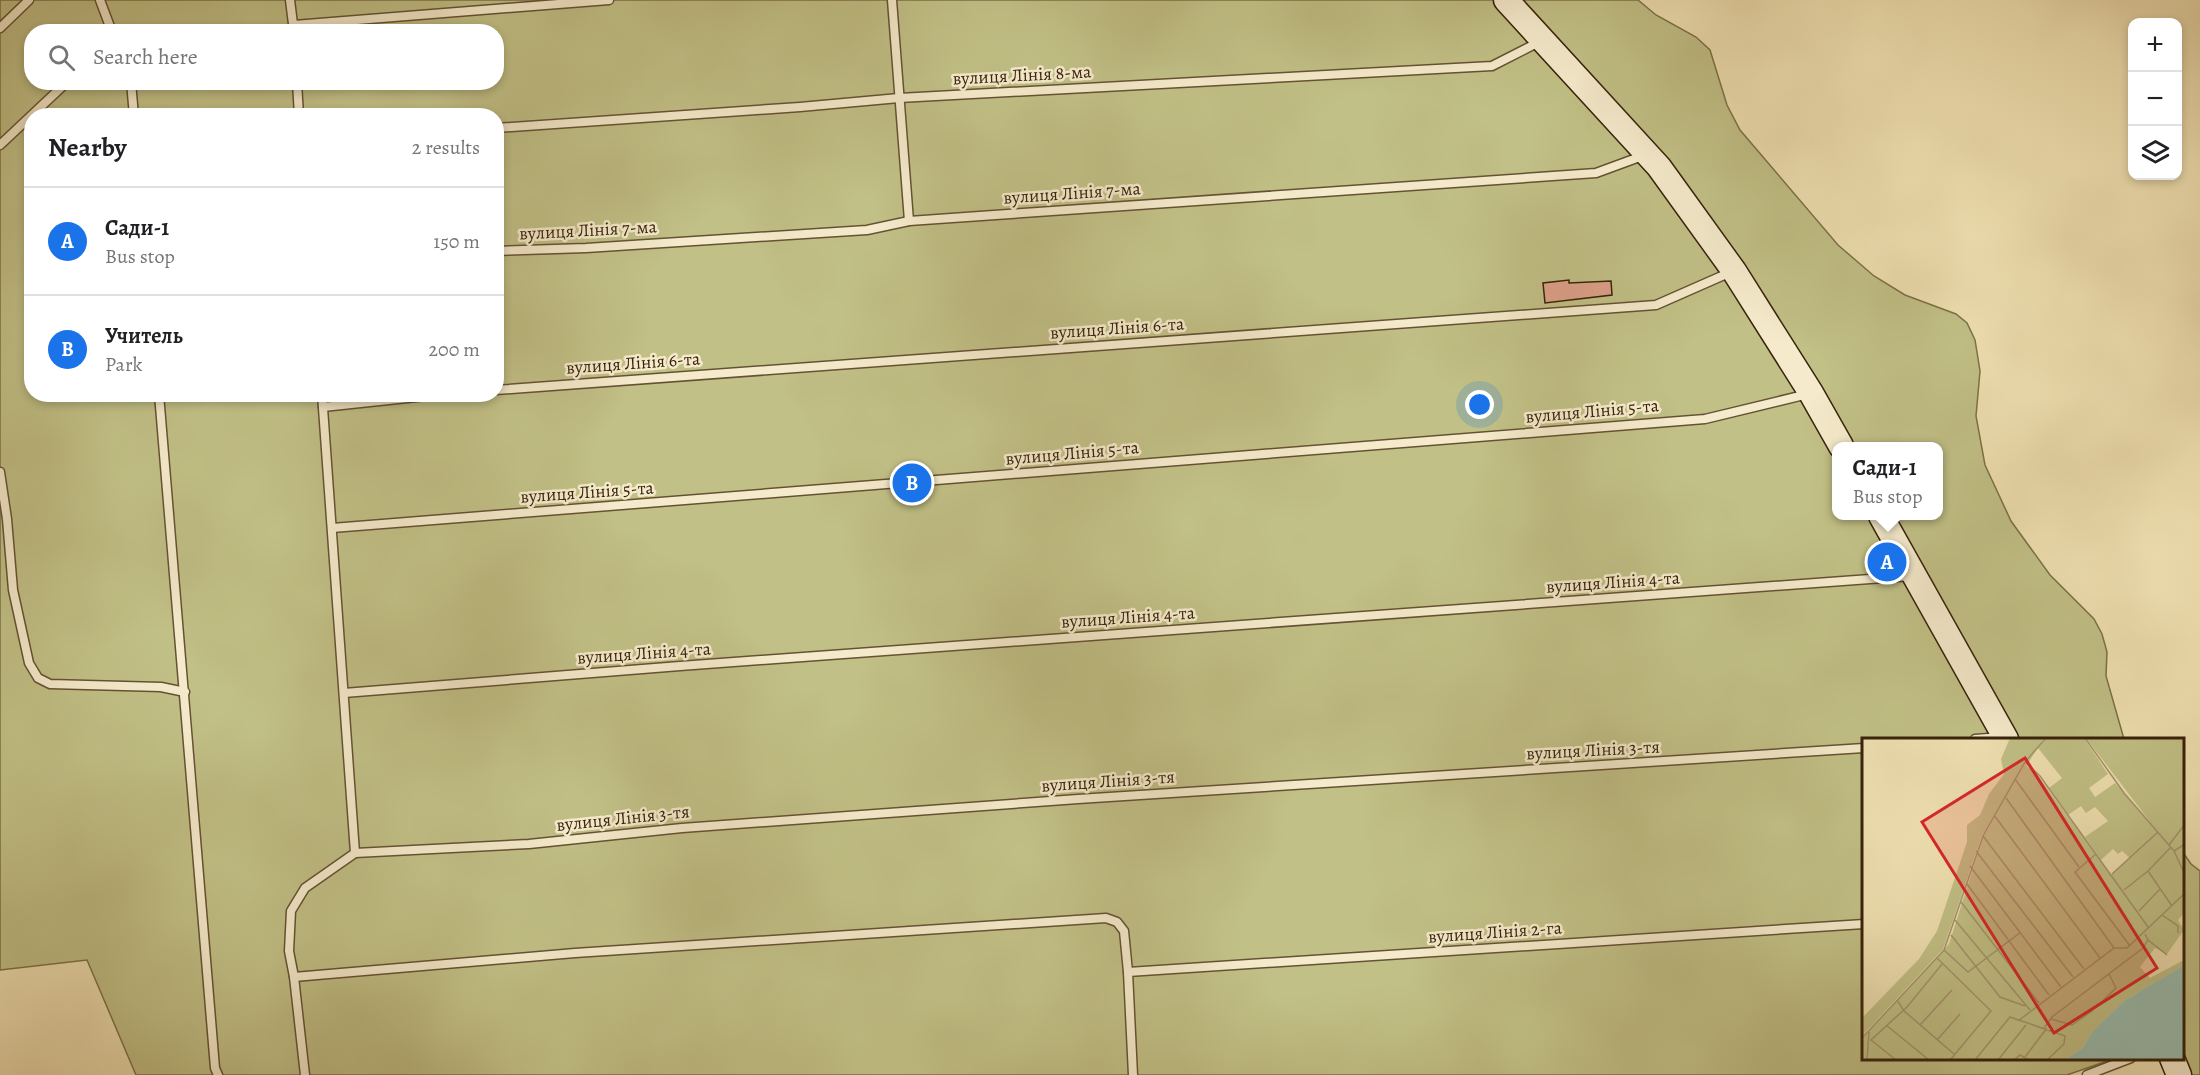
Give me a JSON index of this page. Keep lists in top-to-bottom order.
{
  "streets": {
    "lane": [
      "вулиця Лінія 8-ма",
      "вулиця Лінія 7-ма",
      "вулиця Лінія 6-та",
      "вулиця Лінія 5-та",
      "вулиця Лінія 4-та",
      "вулиця Лінія 3-тя",
      "вулиця Лінія 2-га"
    ]
  },
  "page": {
    "map_buttons": ["+", "−"],
    "search": "Search here",
    "heading": ["Nearby", "2 results"],
    "list": [
      {
        "mark": "A",
        "name": "Сади-1",
        "note": "Bus stop",
        "value": "150 m"
      },
      {
        "mark": "B",
        "name": "Учитель",
        "note": "Park",
        "value": "200 m"
      }
    ],
    "popup": ["Сади-1", "Bus stop"],
    "pins": ["B", "A"]
  }
}
